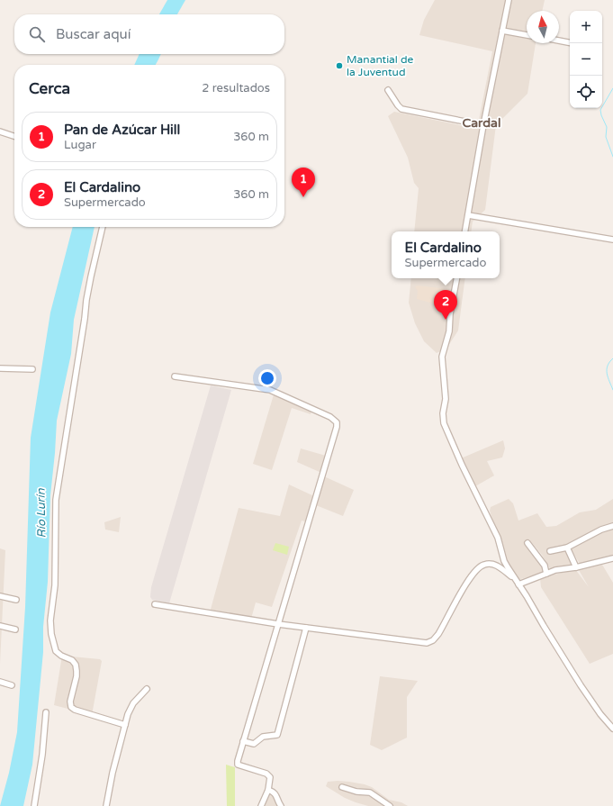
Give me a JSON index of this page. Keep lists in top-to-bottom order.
{
  "districts": ["Cardal"],
  "water": ["Río Lurín"],
  "places": ["Manantial de la Juventud"],
  "north": "top",
  "page": {
    "map_buttons": ["+", "−"],
    "search": "Buscar aquí",
    "heading": ["Cerca", "2 resultados"],
    "list": [
      {
        "mark": "1",
        "name": "Pan de Azúcar Hill",
        "note": "Lugar",
        "value": "360 m"
      },
      {
        "mark": "2",
        "name": "El Cardalino",
        "note": "Supermercado",
        "value": "360 m"
      }
    ],
    "pins": ["1", "2"],
    "popup": ["El Cardalino", "Supermercado"]
  }
}
